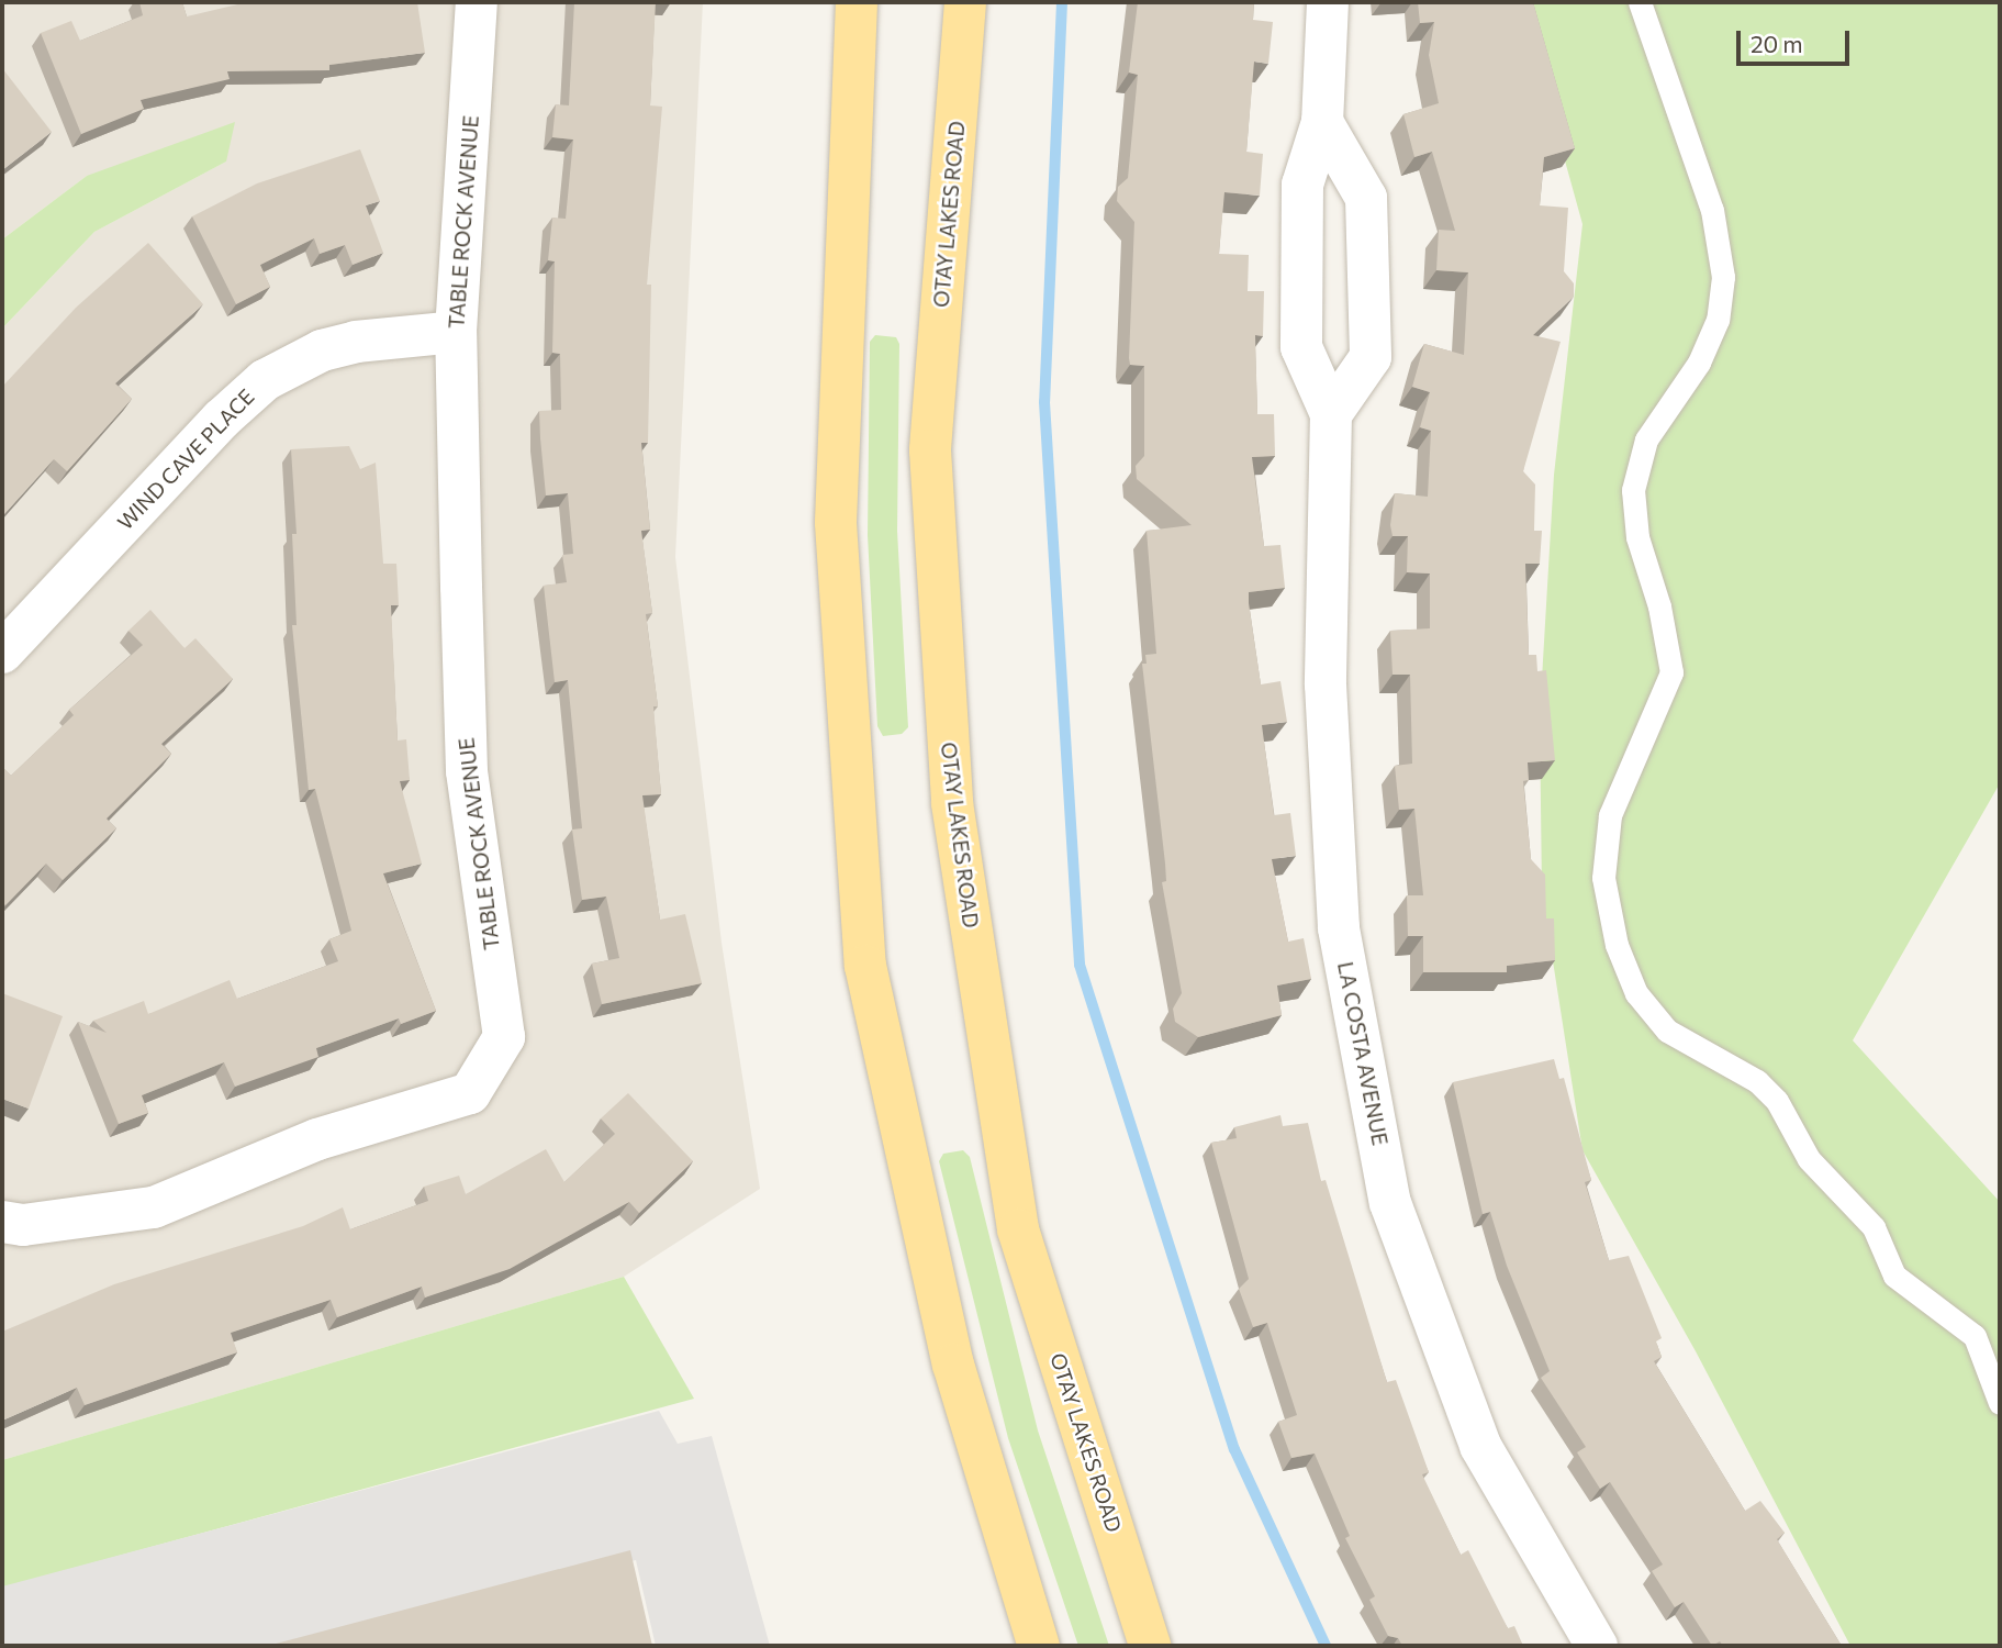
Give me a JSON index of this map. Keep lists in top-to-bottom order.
{
  "streets": {
    "main road": ["OTAY LAKES ROAD"],
    "street": ["TABLE ROCK AVENUE", "WIND CAVE PLACE", "LA COSTA AVENUE"]
  },
  "crossings": [
    ["TABLE ROCK AVENUE", "WIND CAVE PLACE"]
  ],
  "scale_bar": "20 m"
}
